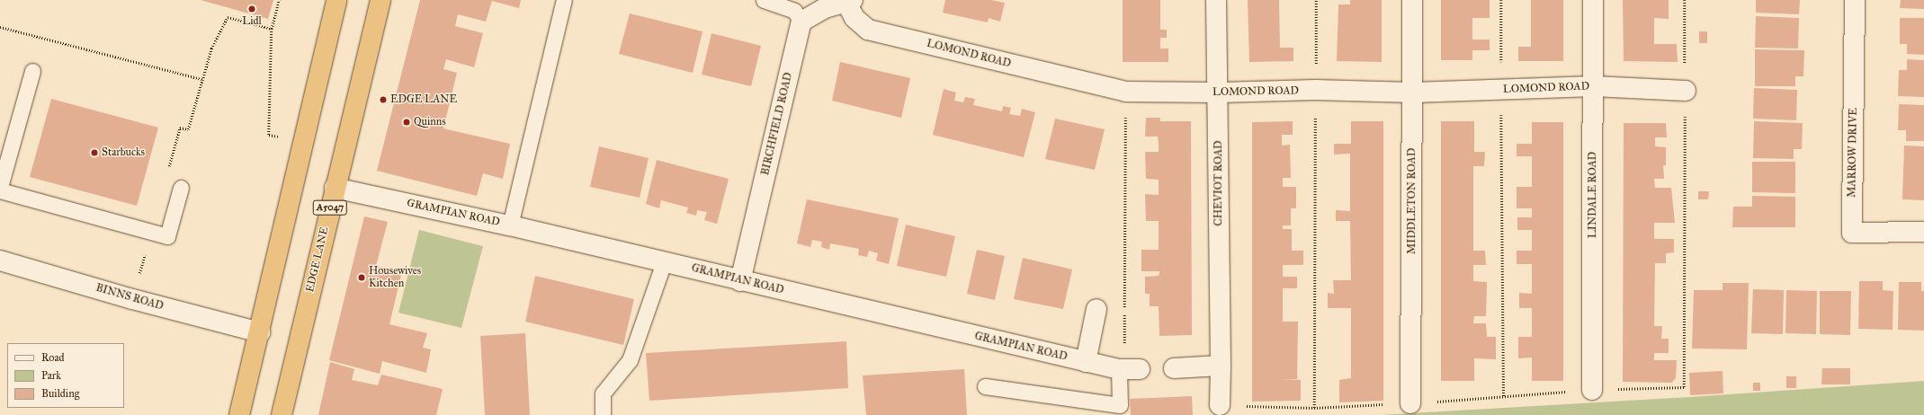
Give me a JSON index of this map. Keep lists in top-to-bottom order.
{
  "streets": {
    "highway": ["A5047", "EDGE LANE"],
    "street": [
      "LOMOND ROAD",
      "BIRCHFIELD ROAD",
      "MARROW DRIVE",
      "CHEVIOT ROAD",
      "LINDALE ROAD",
      "MIDDLETON ROAD",
      "GRAMPIAN ROAD",
      "BINNS ROAD"
    ]
  },
  "crossings": [
    ["LOMOND ROAD", "CHEVIOT ROAD"],
    ["LOMOND ROAD", "LINDALE ROAD"],
    ["LOMOND ROAD", "MIDDLETON ROAD"],
    ["BIRCHFIELD ROAD", "GRAMPIAN ROAD"],
    ["GRAMPIAN ROAD", "EDGE LANE"]
  ],
  "places": [
    "Lidl",
    "EDGE LANE",
    "Quinns",
    "Starbucks",
    "Housewives Kitchen"
  ],
  "legend": ["Road", "Park", "Building"]
}
